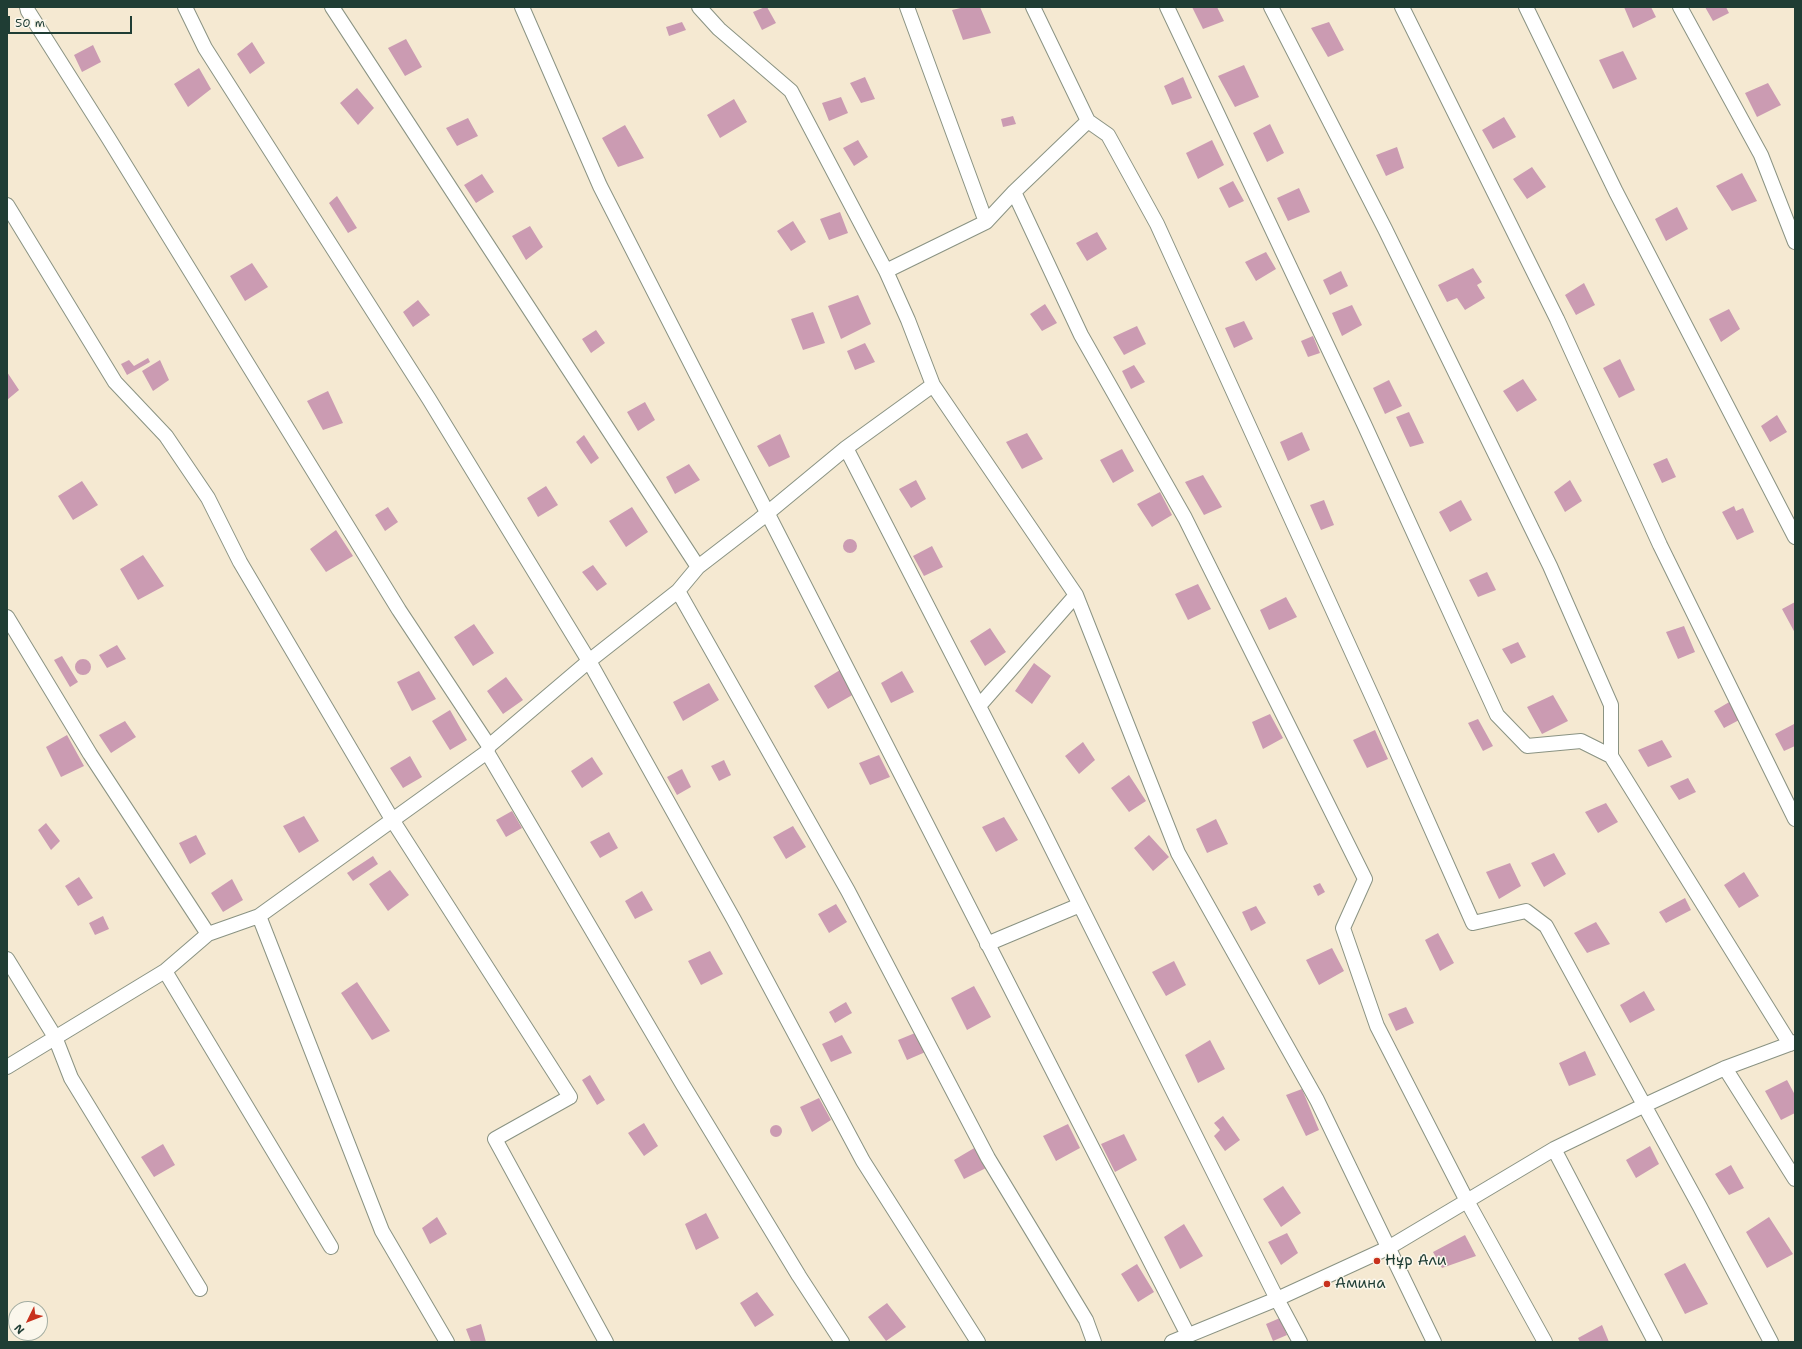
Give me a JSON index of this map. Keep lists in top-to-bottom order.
{
  "places": ["Нұр Али", "Амина"],
  "scale_bar": "50 m",
  "north": "bottom left"
}
